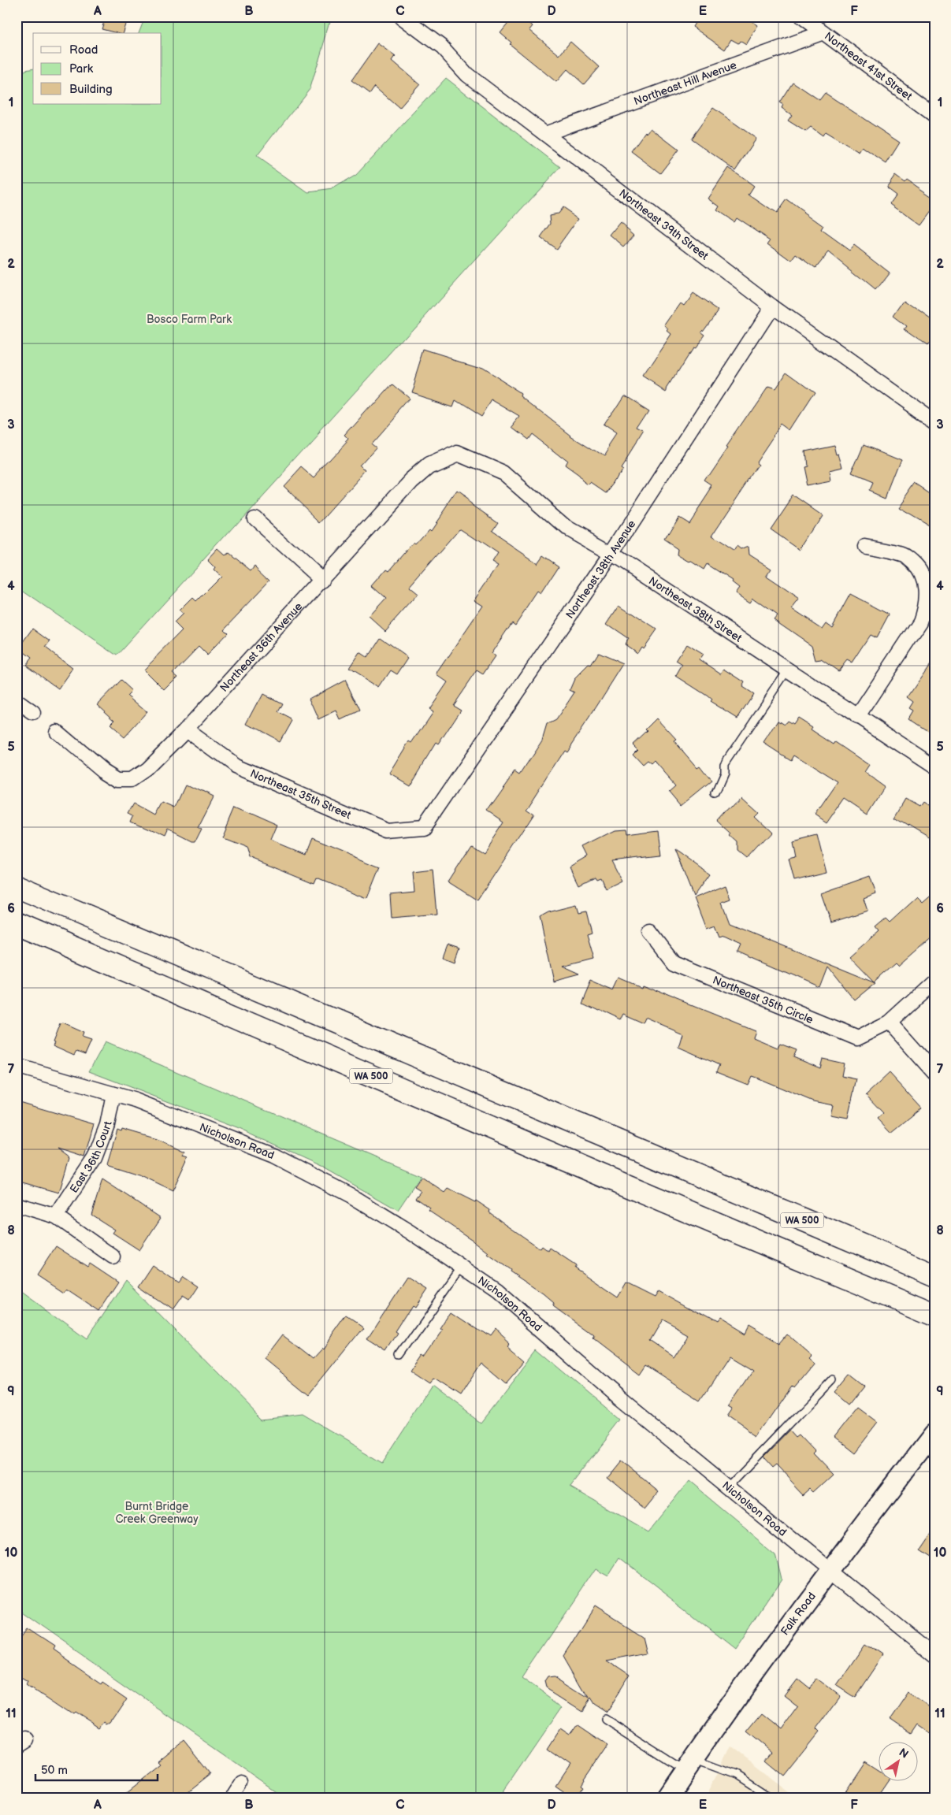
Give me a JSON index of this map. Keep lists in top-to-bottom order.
{
  "streets": {
    "highway": ["WA 500"],
    "street": [
      "Northeast 41st Street",
      "Northeast Hill Avenue",
      "Northeast 39th Street",
      "Northeast 38th Avenue",
      "Northeast 38th Street",
      "Northeast 36th Avenue",
      "Northeast 35th Street",
      "Northeast 35th Circle",
      "Nicholson Road",
      "East 36th Court",
      "Falk Road"
    ]
  },
  "crossings": [
    ["Northeast 41st Street", "Northeast Hill Avenue"],
    ["Northeast Hill Avenue", "Northeast 39th Street"],
    ["Northeast 39th Street", "Northeast 38th Avenue"],
    ["Northeast 38th Avenue", "Northeast 38th Street"],
    ["Northeast 38th Avenue", "Northeast 35th Street"],
    ["Northeast 38th Street", "Northeast 36th Avenue"],
    ["Northeast 36th Avenue", "Northeast 35th Street"],
    ["Nicholson Road", "East 36th Court"],
    ["Nicholson Road", "Falk Road"]
  ],
  "parks": ["Bosco Farm Park", "Burnt Bridge Creek Greenway"],
  "legend": ["Road", "Park", "Building"],
  "scale_bar": "50 m",
  "north": "top right",
  "grid": {
    "columns": [
      "A",
      "B",
      "C",
      "D",
      "E",
      "F"
    ],
    "rows": [
      "1",
      "2",
      "3",
      "4",
      "5",
      "6",
      "7",
      "8",
      "9",
      "10",
      "11"
    ]
  }
}
